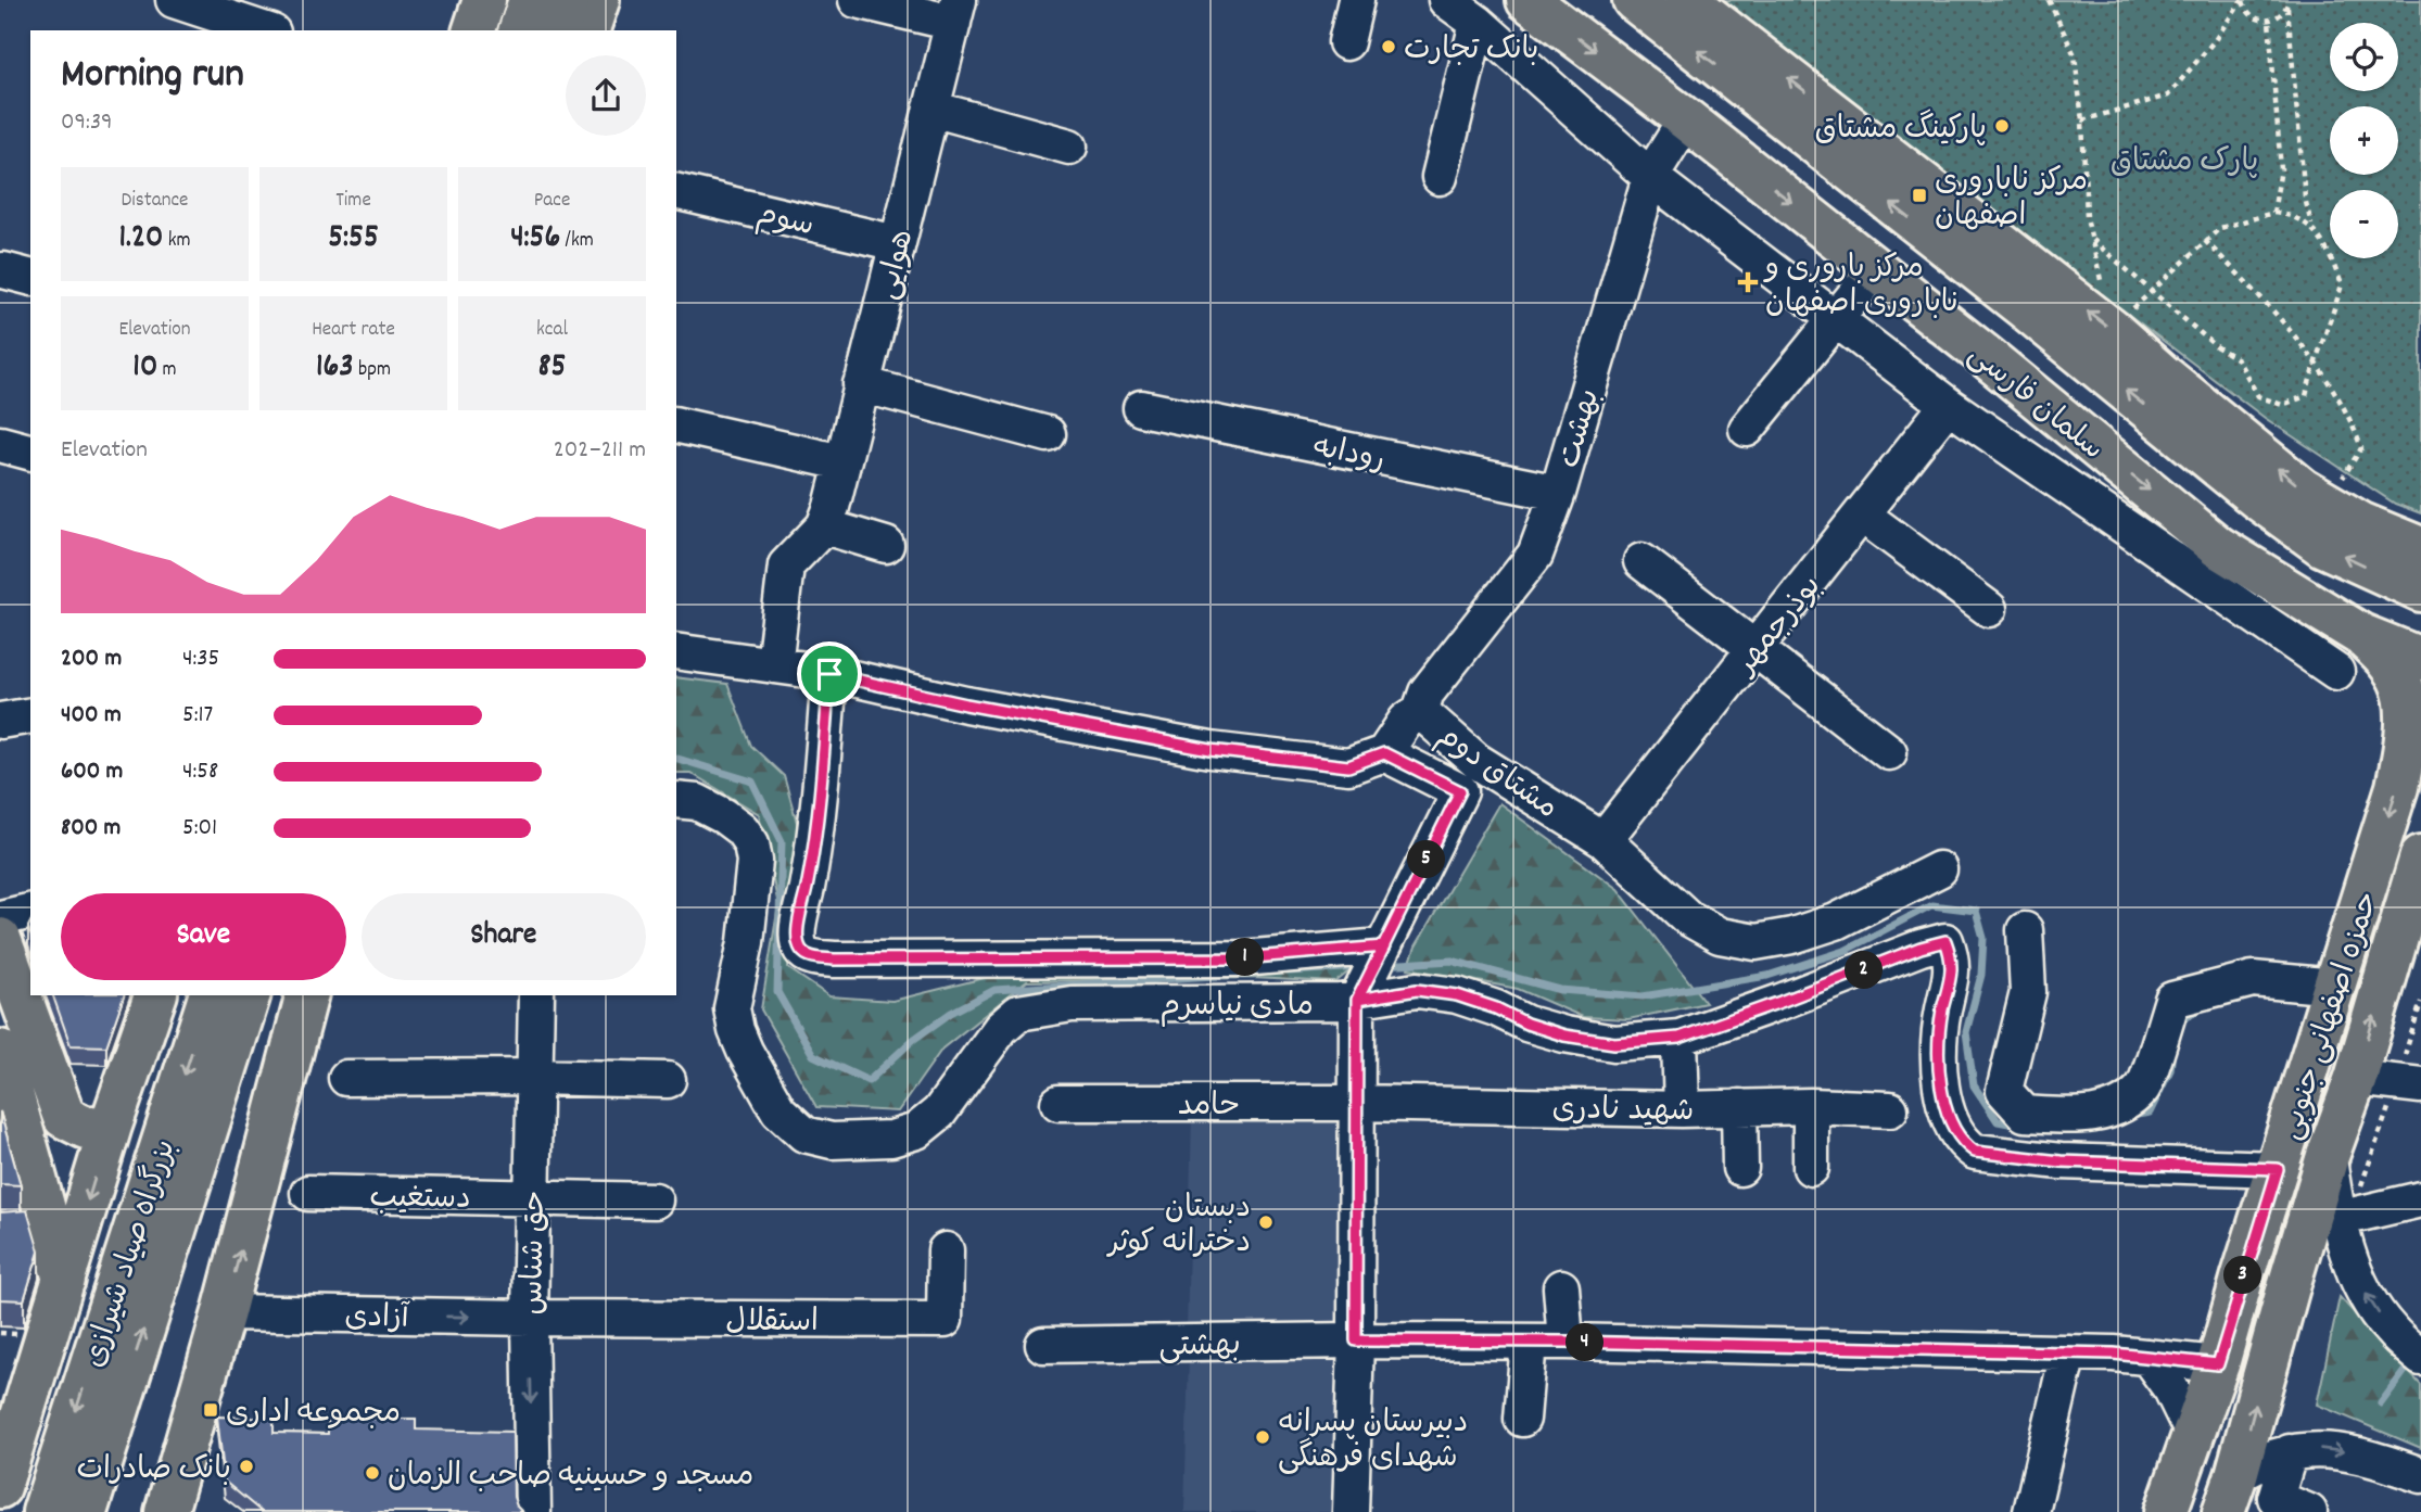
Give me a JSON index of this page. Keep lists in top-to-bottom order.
{
  "streets": {
    "main road": ["سلمان فارسی", "حمزه اصفهانی جنوبی", "بزرگراه صیاد شیرازی"],
    "street": [
      "سوم",
      "هوایی",
      "بهشت",
      "رودابه",
      "بوذرجمهر",
      "مشتاق دوم",
      "مادی نیاسرم",
      "حامد",
      "شهید نادری",
      "دستغیب",
      "حق شناس",
      "آزادی",
      "استقلال",
      "بهشتی"
    ]
  },
  "crossings": [
    ["سوم", "هوایی"],
    ["سلمان فارسی", "بهشت"],
    ["سلمان فارسی", "بوذرجمهر"],
    ["سلمان فارسی", "حمزه اصفهانی جنوبی"],
    ["بهشت", "رودابه"],
    ["بهشت", "مشتاق دوم"],
    ["بوذرجمهر", "مشتاق دوم"],
    ["مادی نیاسرم", "حمزه اصفهانی جنوبی"],
    ["حمزه اصفهانی جنوبی", "بهشتی"],
    ["حامد", "شهید نادری"],
    ["دستغیب", "حق شناس"],
    ["حق شناس", "آزادی"],
    ["حق شناس", "استقلال"],
    ["آزادی", "استقلال"]
  ],
  "one_way": ["حق شناس"],
  "parks": ["پارک مشتاق"],
  "places": {
    "other": [
      "بانک تجارت",
      "پارکینگ مشتاق",
      "دبستان دخترانه کوثر",
      "دبیرستان پسرانه شهدای فرهنگی",
      "بانک صادرات",
      "مسجد و حسینیه صاحب الزمان"
    ],
    "transit": ["مرکز ناباروری اصفهان", "مجموعه اداری"],
    "health": ["مرکز باروری و ناباروری اصفهان"]
  },
  "page": {
    "map_buttons": ["+", "−"],
    "heading": ["Morning run", "09:39"],
    "stats": [
      ["Distance", "1.20 km"],
      ["Time", "5:55"],
      ["Pace", "4:56 /km"],
      ["Elevation", "10 m"],
      ["Heart rate", "163 bpm"],
      ["kcal", "85"]
    ],
    "chart": ["Elevation", "202–211 m"],
    "list": [
      {
        "name": "200 m",
        "note": "4:35"
      },
      {
        "name": "400 m",
        "note": "5:17"
      },
      {
        "name": "600 m",
        "note": "4:58"
      },
      {
        "name": "800 m",
        "note": "5:01"
      }
    ],
    "pins": [
      "5",
      "1",
      "2",
      "3",
      "4"
    ],
    "buttons": ["Save", "Share"]
  }
}
